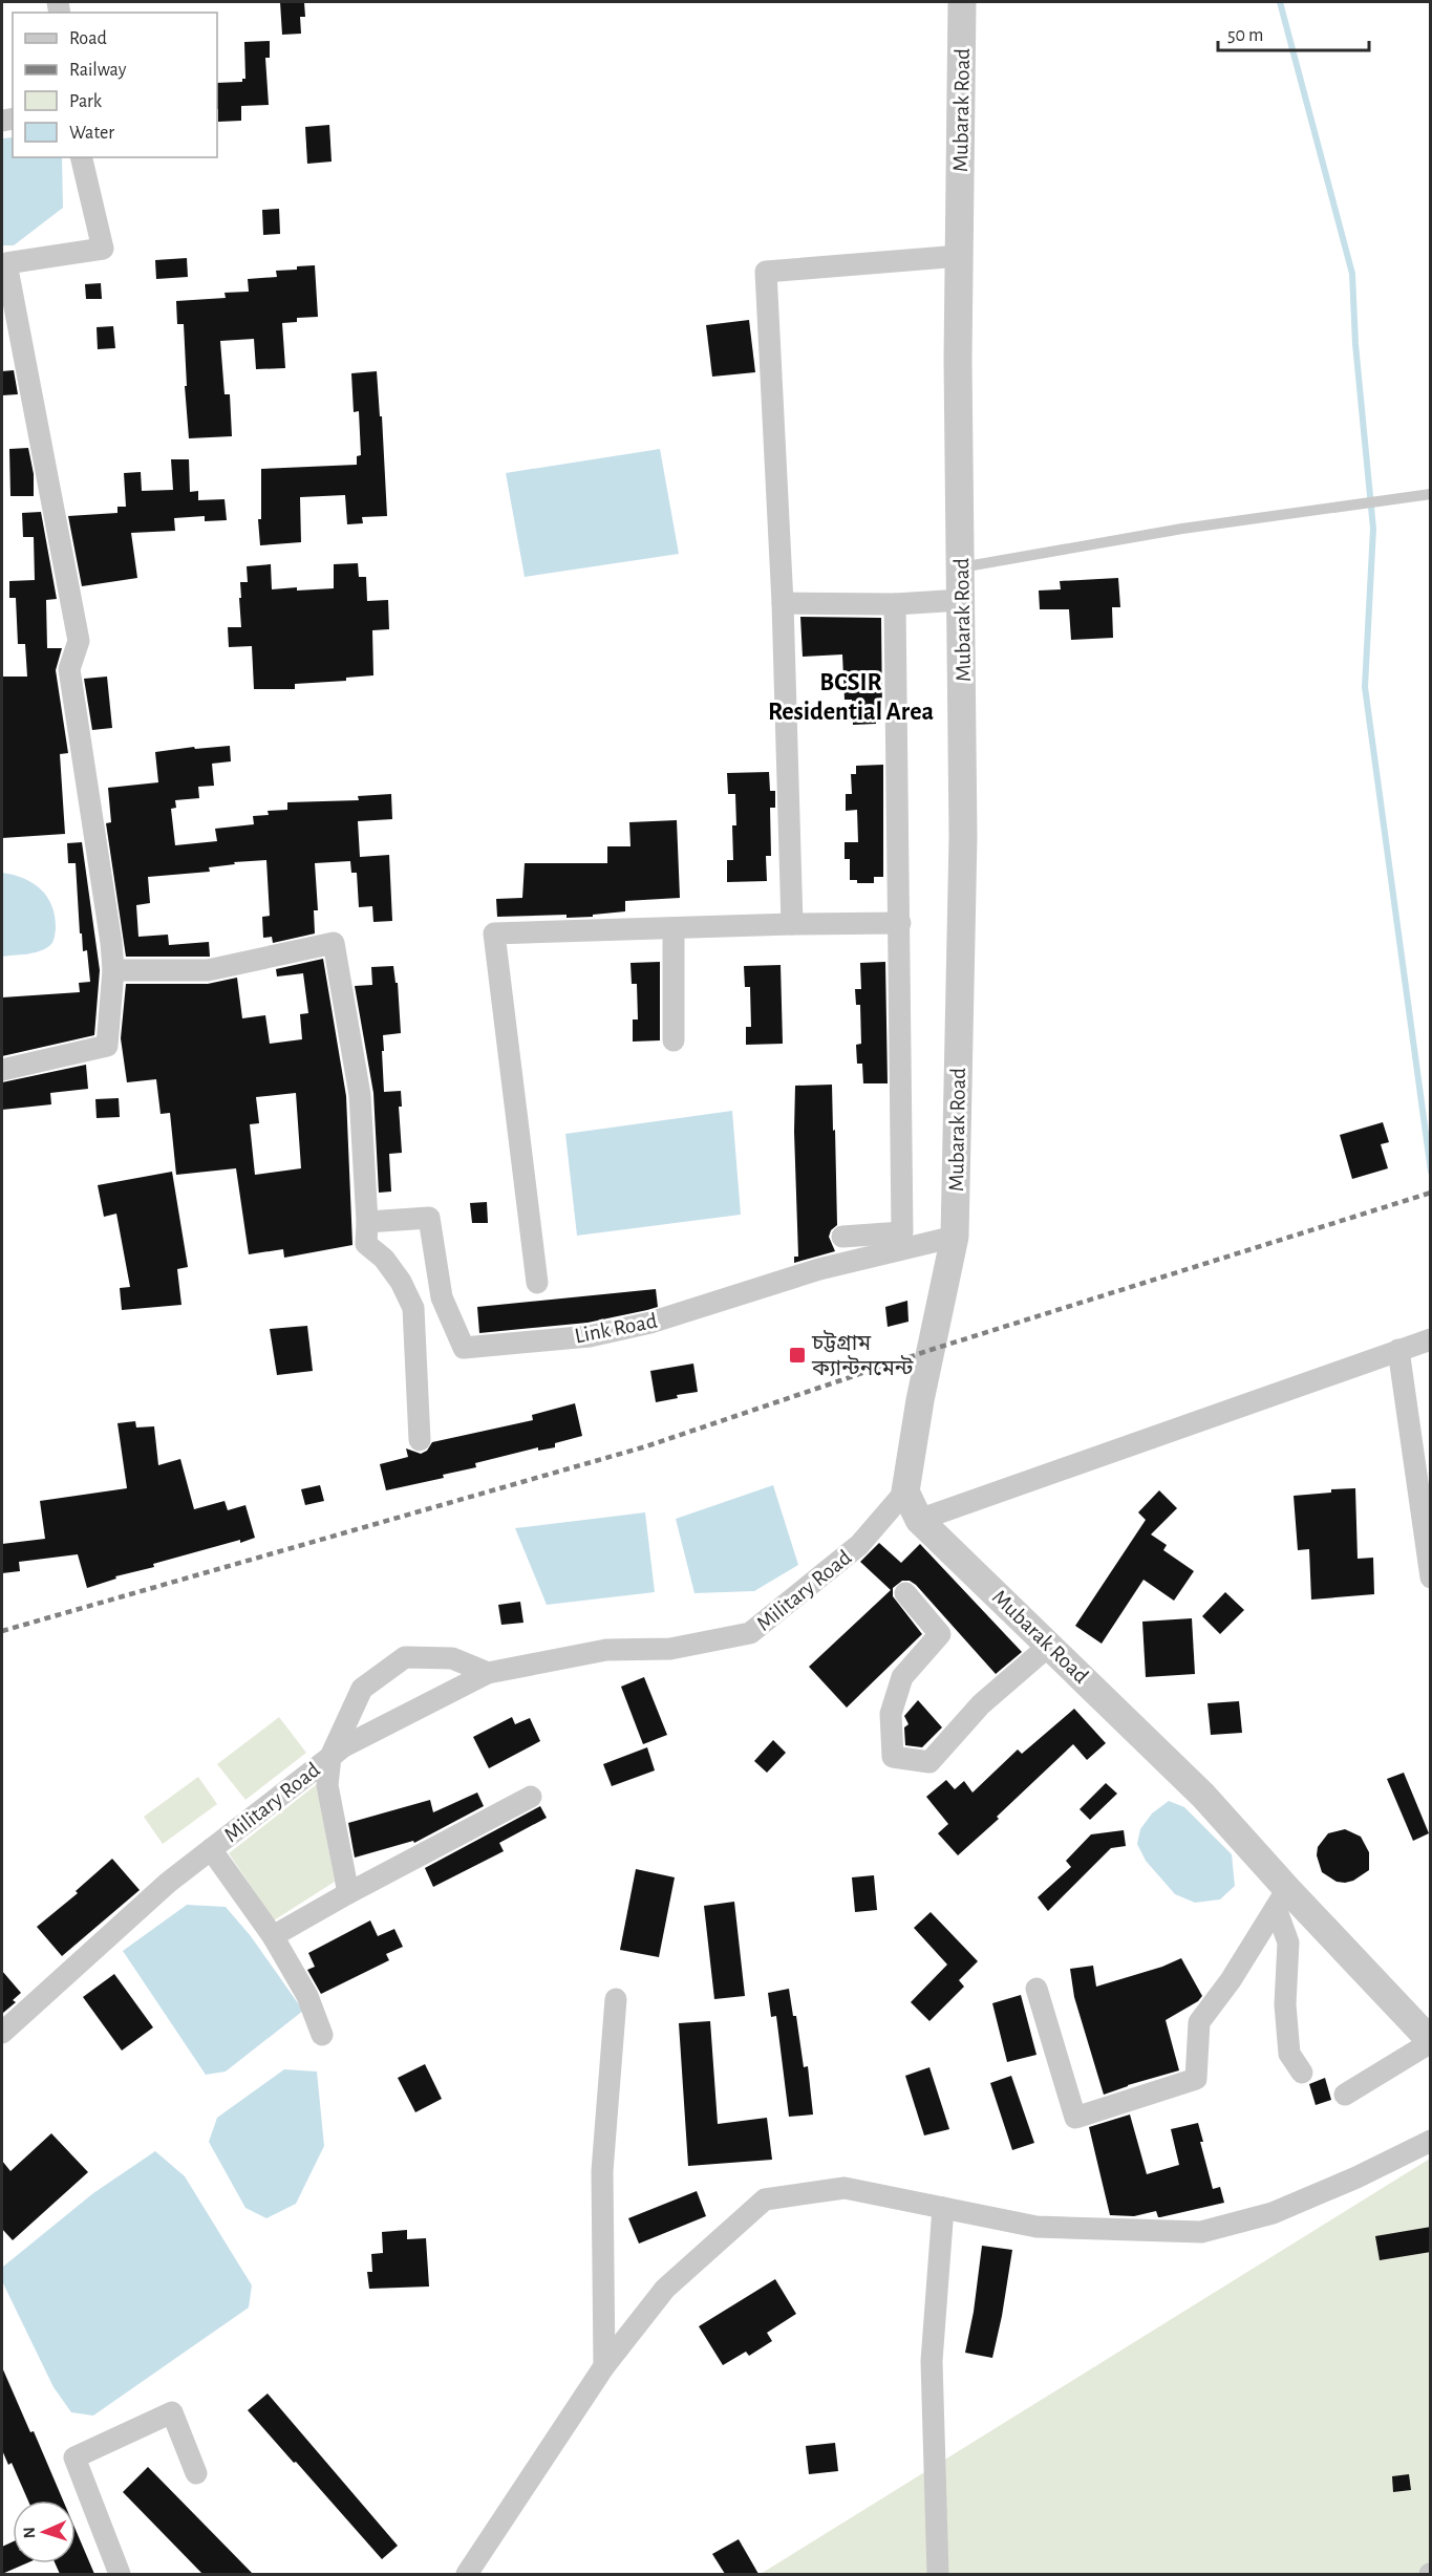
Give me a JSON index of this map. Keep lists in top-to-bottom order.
{
  "streets": {
    "street": ["Mubarak Road", "Link Road", "Military Road"]
  },
  "crossings": [
    ["Mubarak Road", "Link Road"],
    ["Mubarak Road", "Military Road"]
  ],
  "districts": ["BCSIR Residential Area"],
  "places": {
    "transit": ["চট্টগ্রাম ক্যান্টনমেন্ট"]
  },
  "legend": [
    "Road",
    "Railway",
    "Park",
    "Water"
  ],
  "scale_bar": "50 m",
  "north": "left"
}
